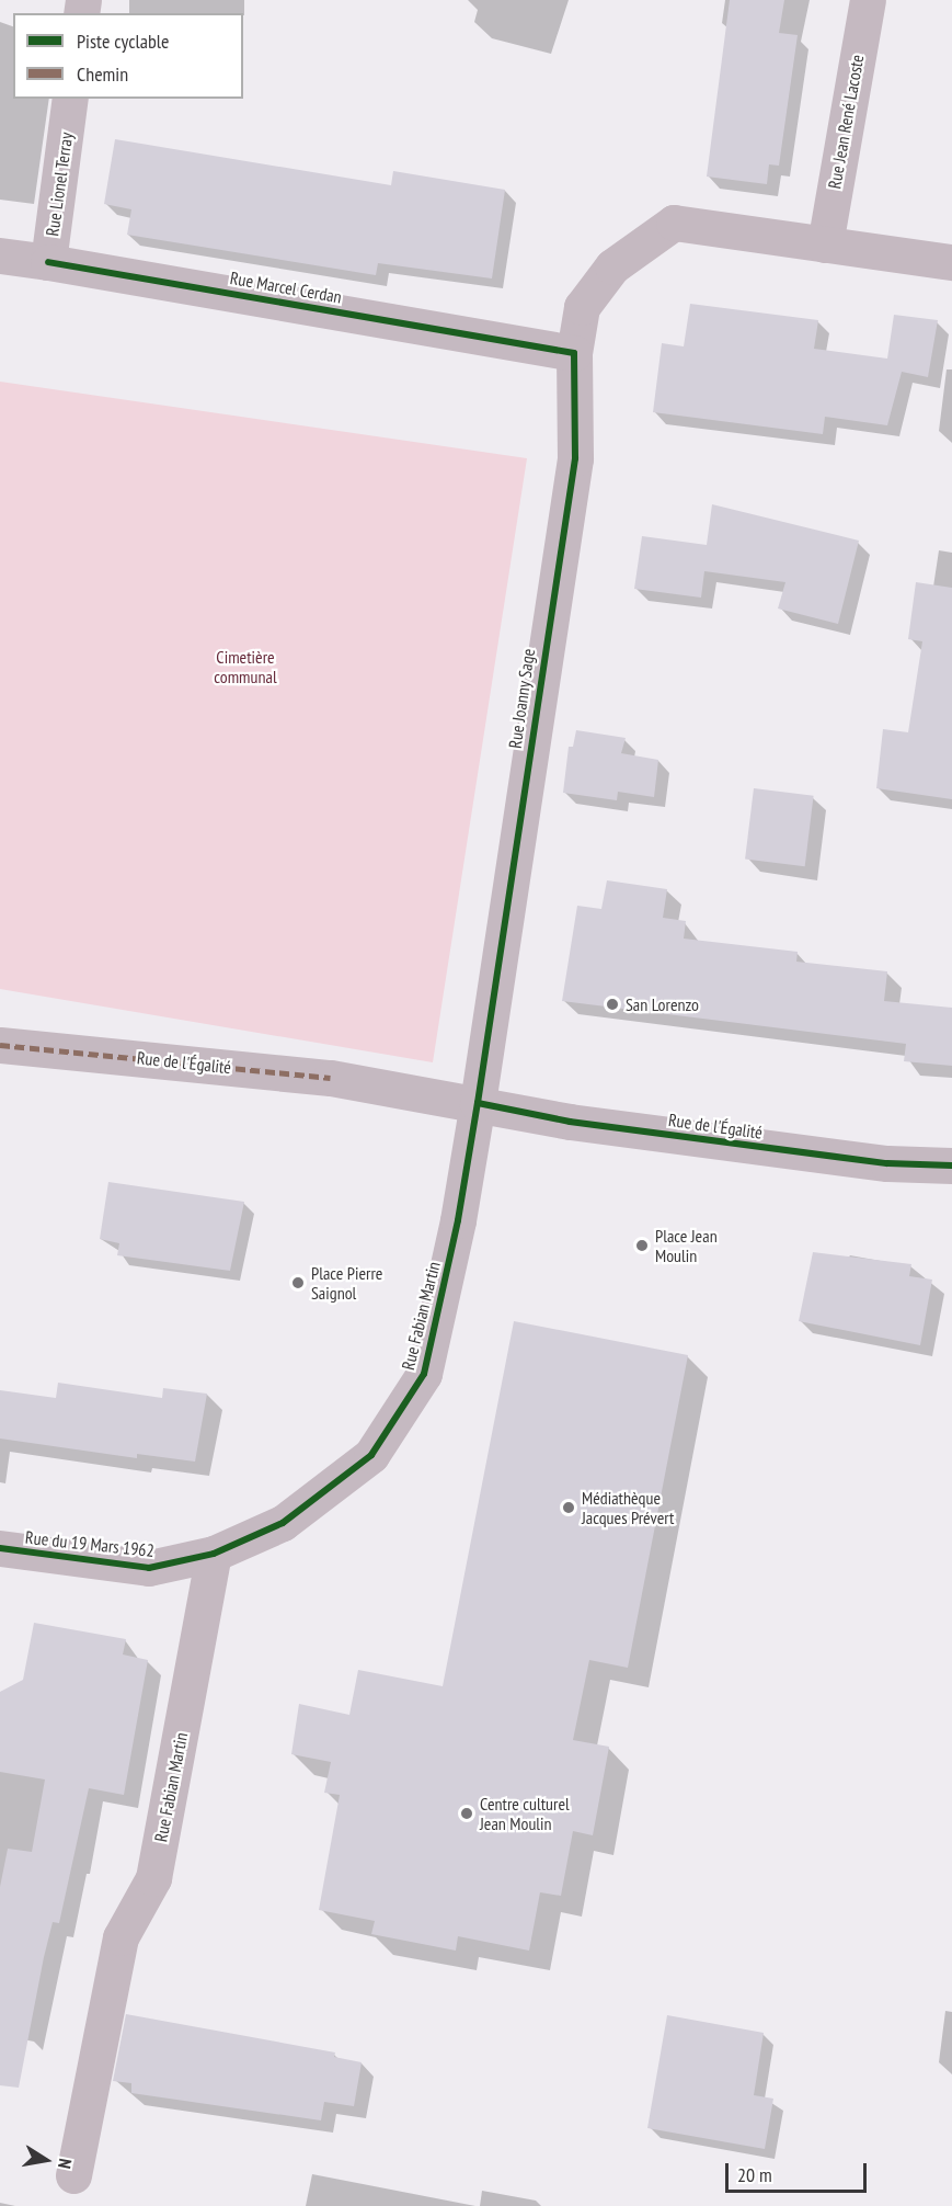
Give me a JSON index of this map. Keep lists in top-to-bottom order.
{
  "streets": {
    "street": [
      "Rue Jean René Lacoste",
      "Rue Lionel Terray",
      "Rue Marcel Cerdan",
      "Rue Joanny Sage",
      "Rue de l'Égalité",
      "Rue Fabian Martin",
      "Rue du 19 Mars 1962"
    ]
  },
  "crossings": [
    ["Rue Lionel Terray", "Rue Marcel Cerdan"],
    ["Rue Marcel Cerdan", "Rue Joanny Sage"],
    ["Rue Joanny Sage", "Rue de l'Égalité"],
    ["Rue Joanny Sage", "Rue Fabian Martin"],
    ["Rue de l'Égalité", "Rue Fabian Martin"],
    ["Rue Fabian Martin", "Rue du 19 Mars 1962"]
  ],
  "parks": ["Cimetière communal"],
  "places": [
    "San Lorenzo",
    "Place Jean Moulin",
    "Place Pierre Saignol",
    "Médiathèque Jacques Prévert",
    "Centre culturel Jean Moulin"
  ],
  "legend": ["Piste cyclable", "Chemin"],
  "scale_bar": "20 m",
  "north": "right"
}
